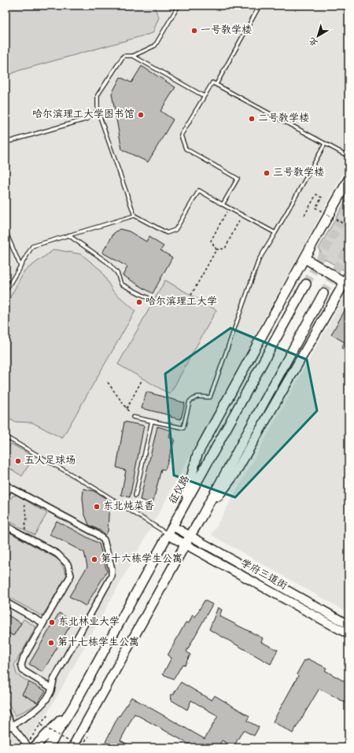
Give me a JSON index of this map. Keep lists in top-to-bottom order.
{
  "streets": {
    "main road": ["征仪路", "学府三道街"]
  },
  "crossings": [
    ["征仪路", "学府三道街"]
  ],
  "places": [
    "一号教学楼",
    "哈尔滨理工大学图书馆",
    "二号教学楼",
    "三号教学楼",
    "哈尔滨理工大学",
    "五人足球场",
    "东北炖菜香",
    "第十六栋学生公寓",
    "东北林业大学",
    "第十七栋学生公寓"
  ],
  "north": "bottom left"
}
